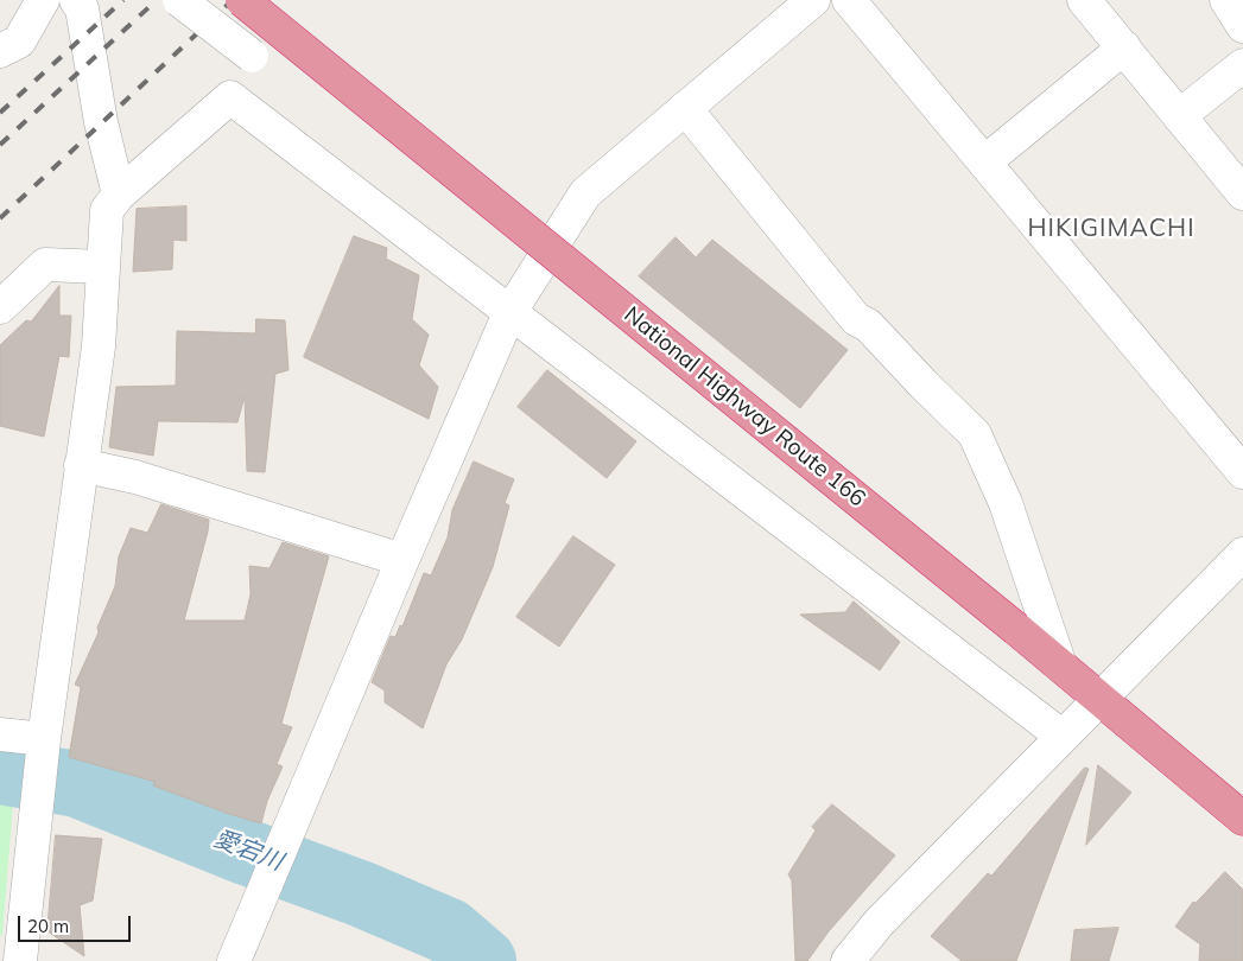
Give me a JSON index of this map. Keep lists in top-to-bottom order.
{
  "streets": {
    "highway": ["National Highway Route 166"]
  },
  "districts": ["HIKIGIMACHI"],
  "water": ["愛宕川"],
  "scale_bar": "20 m"
}
